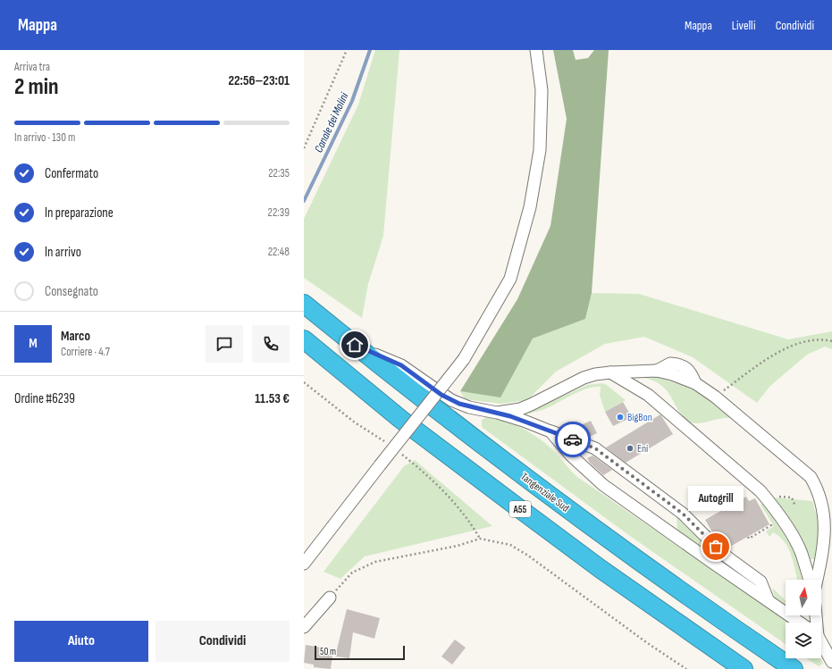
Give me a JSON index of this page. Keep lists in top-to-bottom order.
{
  "streets": {
    "highway": ["Tangenziale Sud", "A55"]
  },
  "water": ["Canale dei Molini"],
  "places": ["BigBon", "Eni", "Autogrill"],
  "scale_bar": "50 m",
  "north": "top",
  "page": {
    "header": "Mappa",
    "nav": ["Mappa", "Livelli", "Condividi"],
    "heading": ["2 min", "Arriva tra", "22:56–23:01"],
    "panel": [
      "Marco",
      "Corriere · 4.7",
      "Ordine #6239",
      "11.53 €"
    ],
    "bar": "In arrivo · 130 m",
    "list": [
      ["Confermato", "22:35"],
      ["In preparazione", "22:39"],
      ["In arrivo", "22:48"],
      "Consegnato"
    ],
    "round": "M",
    "bubble": "Autogrill",
    "buttons": ["Aiuto", "Condividi"],
    "scale": "50 m"
  }
}
